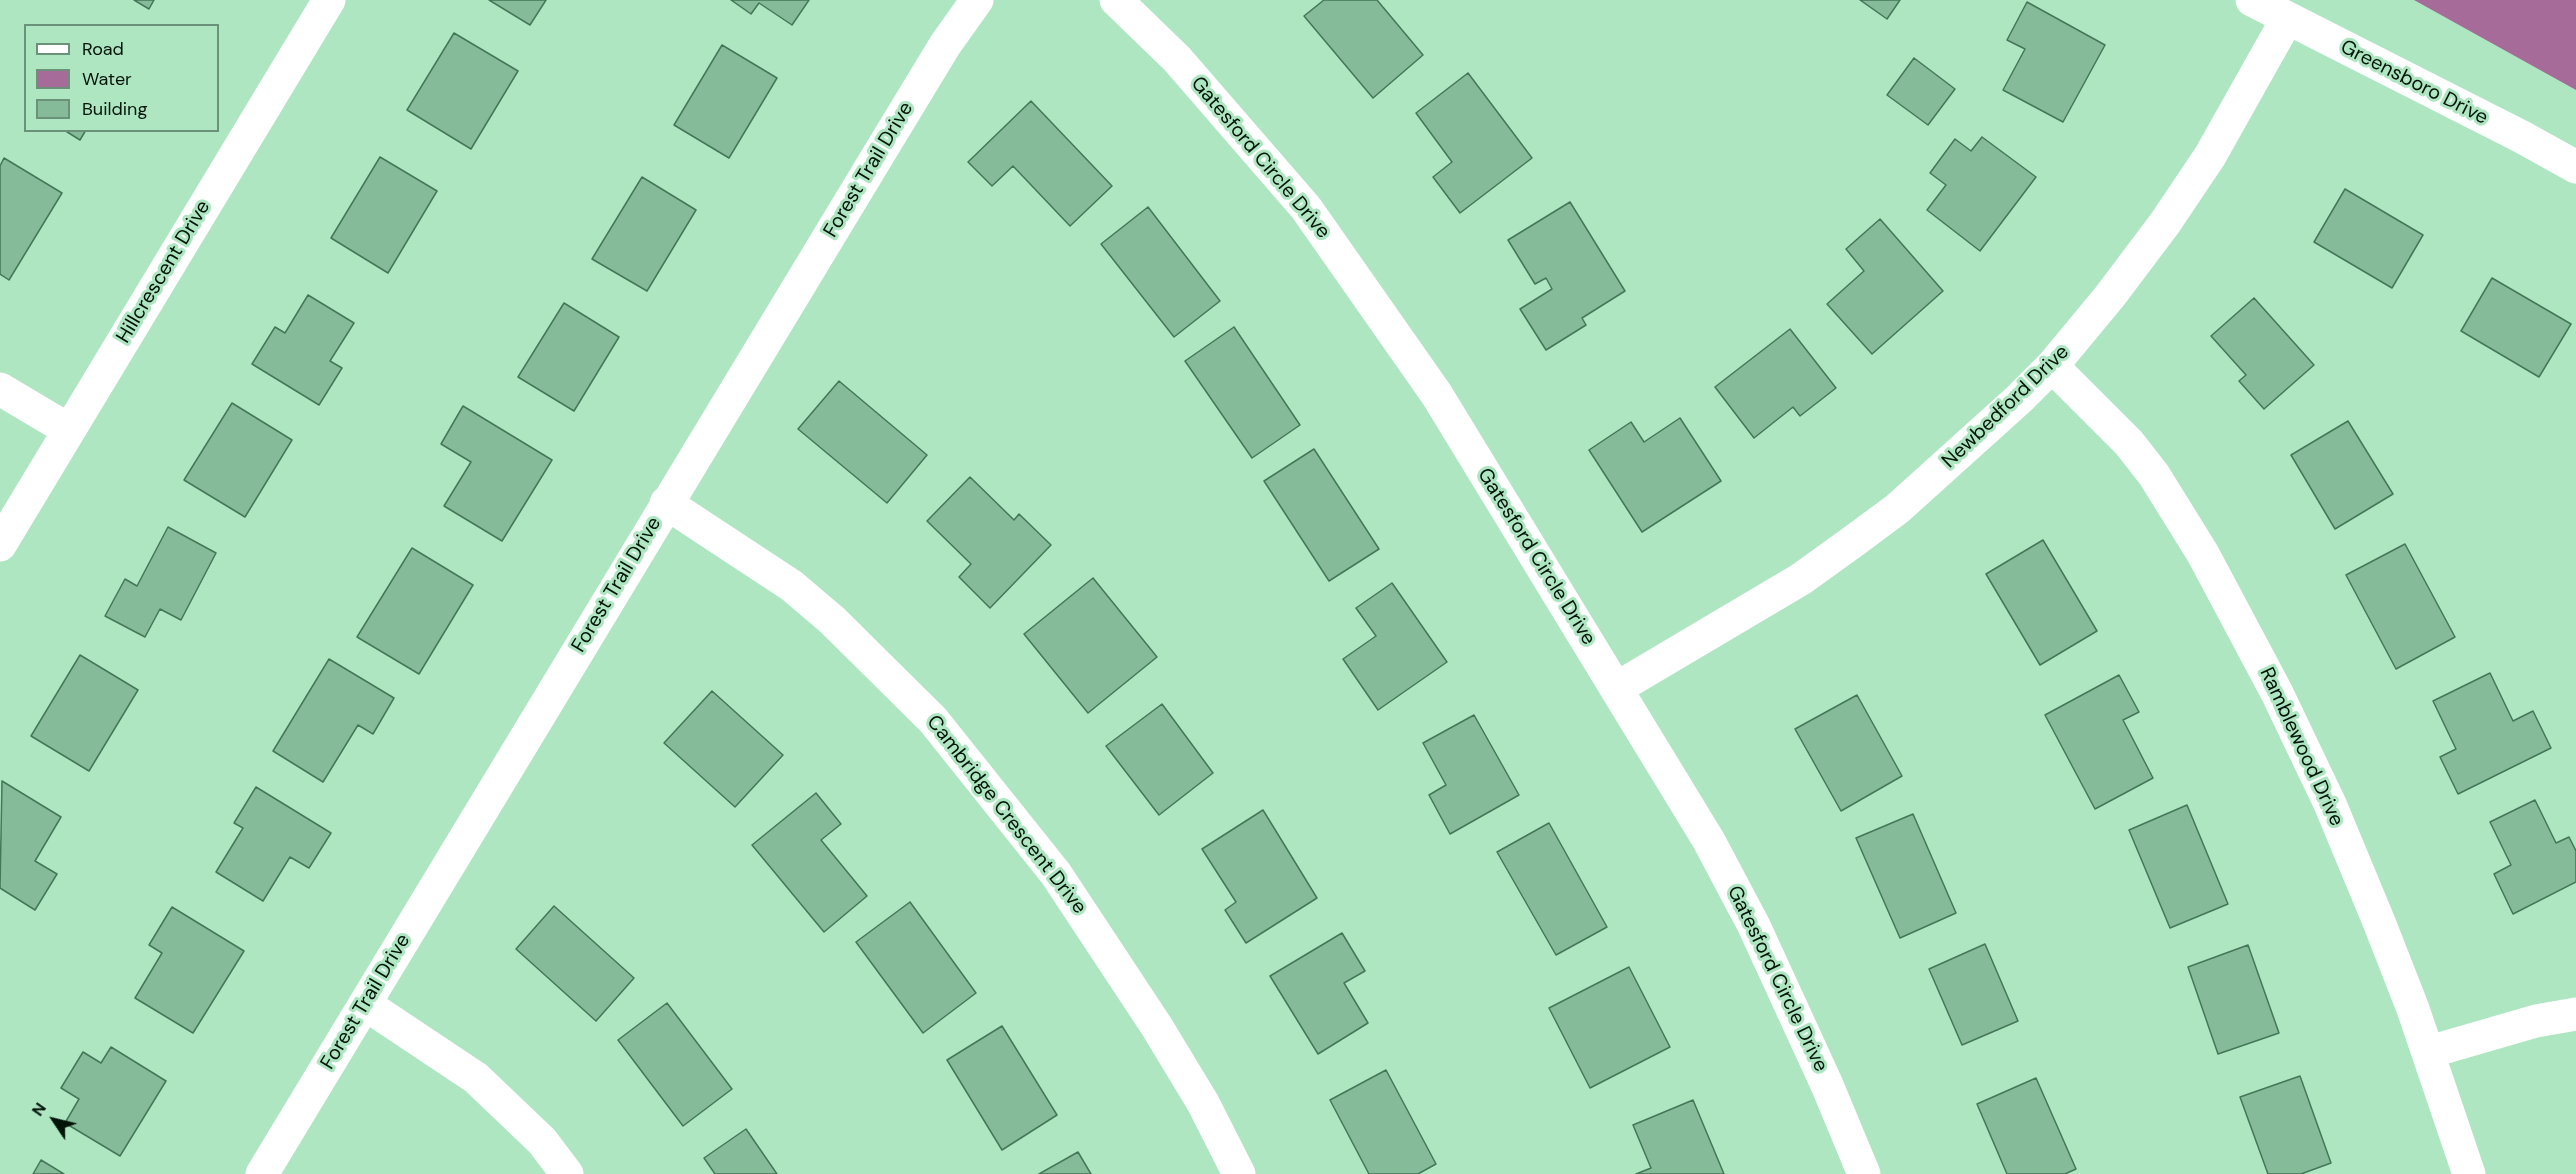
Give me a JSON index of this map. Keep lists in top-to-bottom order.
{
  "streets": {
    "street": [
      "Greensboro Drive",
      "Gatesford Circle Drive",
      "Forest Trail Drive",
      "Hillcrescent Drive",
      "Newbedford Drive",
      "Ramblewood Drive",
      "Cambridge Crescent Drive"
    ]
  },
  "crossings": [
    ["Greensboro Drive", "Newbedford Drive"],
    ["Gatesford Circle Drive", "Newbedford Drive"],
    ["Forest Trail Drive", "Cambridge Crescent Drive"],
    ["Newbedford Drive", "Ramblewood Drive"]
  ],
  "legend": ["Road", "Water", "Building"],
  "north": "top left"
}
